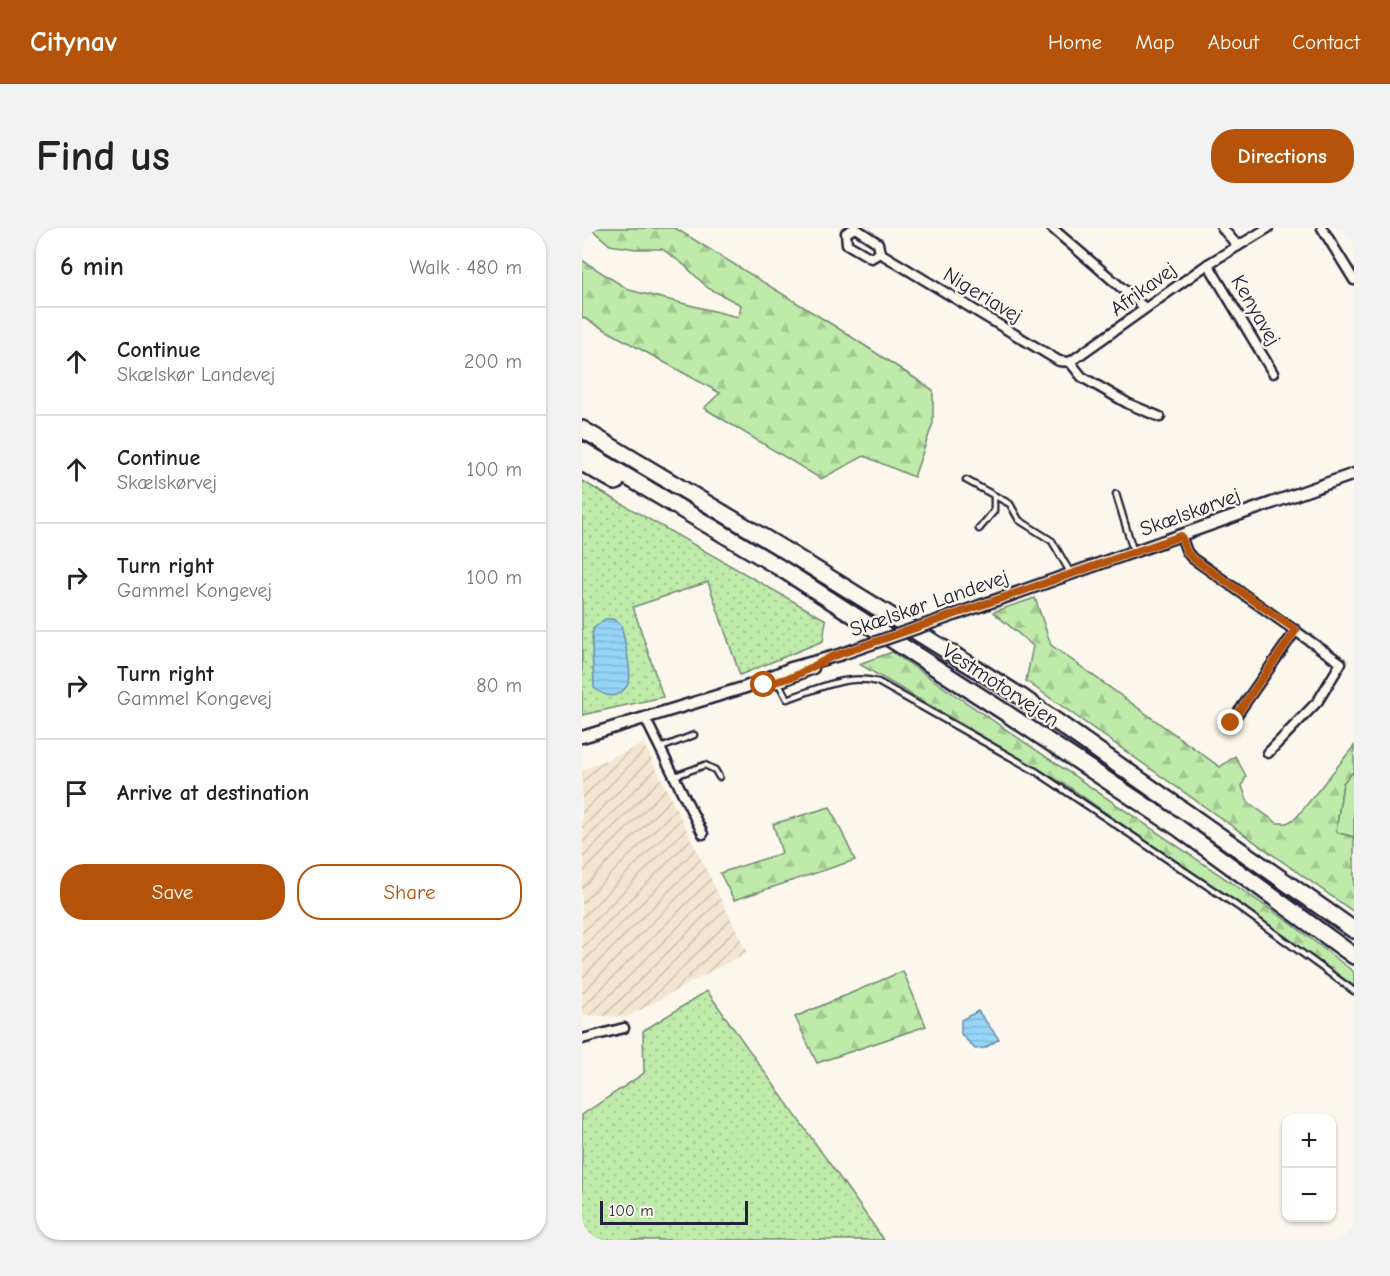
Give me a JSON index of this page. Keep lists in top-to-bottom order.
{
  "streets": {
    "highway": ["Vestmotorvejen"],
    "street": [
      "Afrikavej",
      "Nigeriavej",
      "Kenyavej",
      "Skælskørvej",
      "Skælskør Landevej"
    ]
  },
  "crossings": [
    ["Afrikavej", "Nigeriavej"],
    ["Afrikavej", "Kenyavej"],
    ["Skælskørvej", "Skælskør Landevej"]
  ],
  "scale_bar": "100 m",
  "page": {
    "header": "Citynav",
    "nav": [
      "Home",
      "Map",
      "About",
      "Contact"
    ],
    "buttons": [
      "Directions",
      ["Save", "Share"]
    ],
    "title": "Find us",
    "heading": ["6 min", "Walk · 480 m"],
    "list": [
      ["Continue", "Skælskør Landevej", "200 m"],
      ["Continue", "Skælskørvej", "100 m"],
      ["Turn right", "Gammel Kongevej", "100 m"],
      ["Turn right", "Gammel Kongevej", "80 m"],
      "Arrive at destination"
    ],
    "map_buttons": ["+", "−"],
    "scale": "100 m"
  }
}
